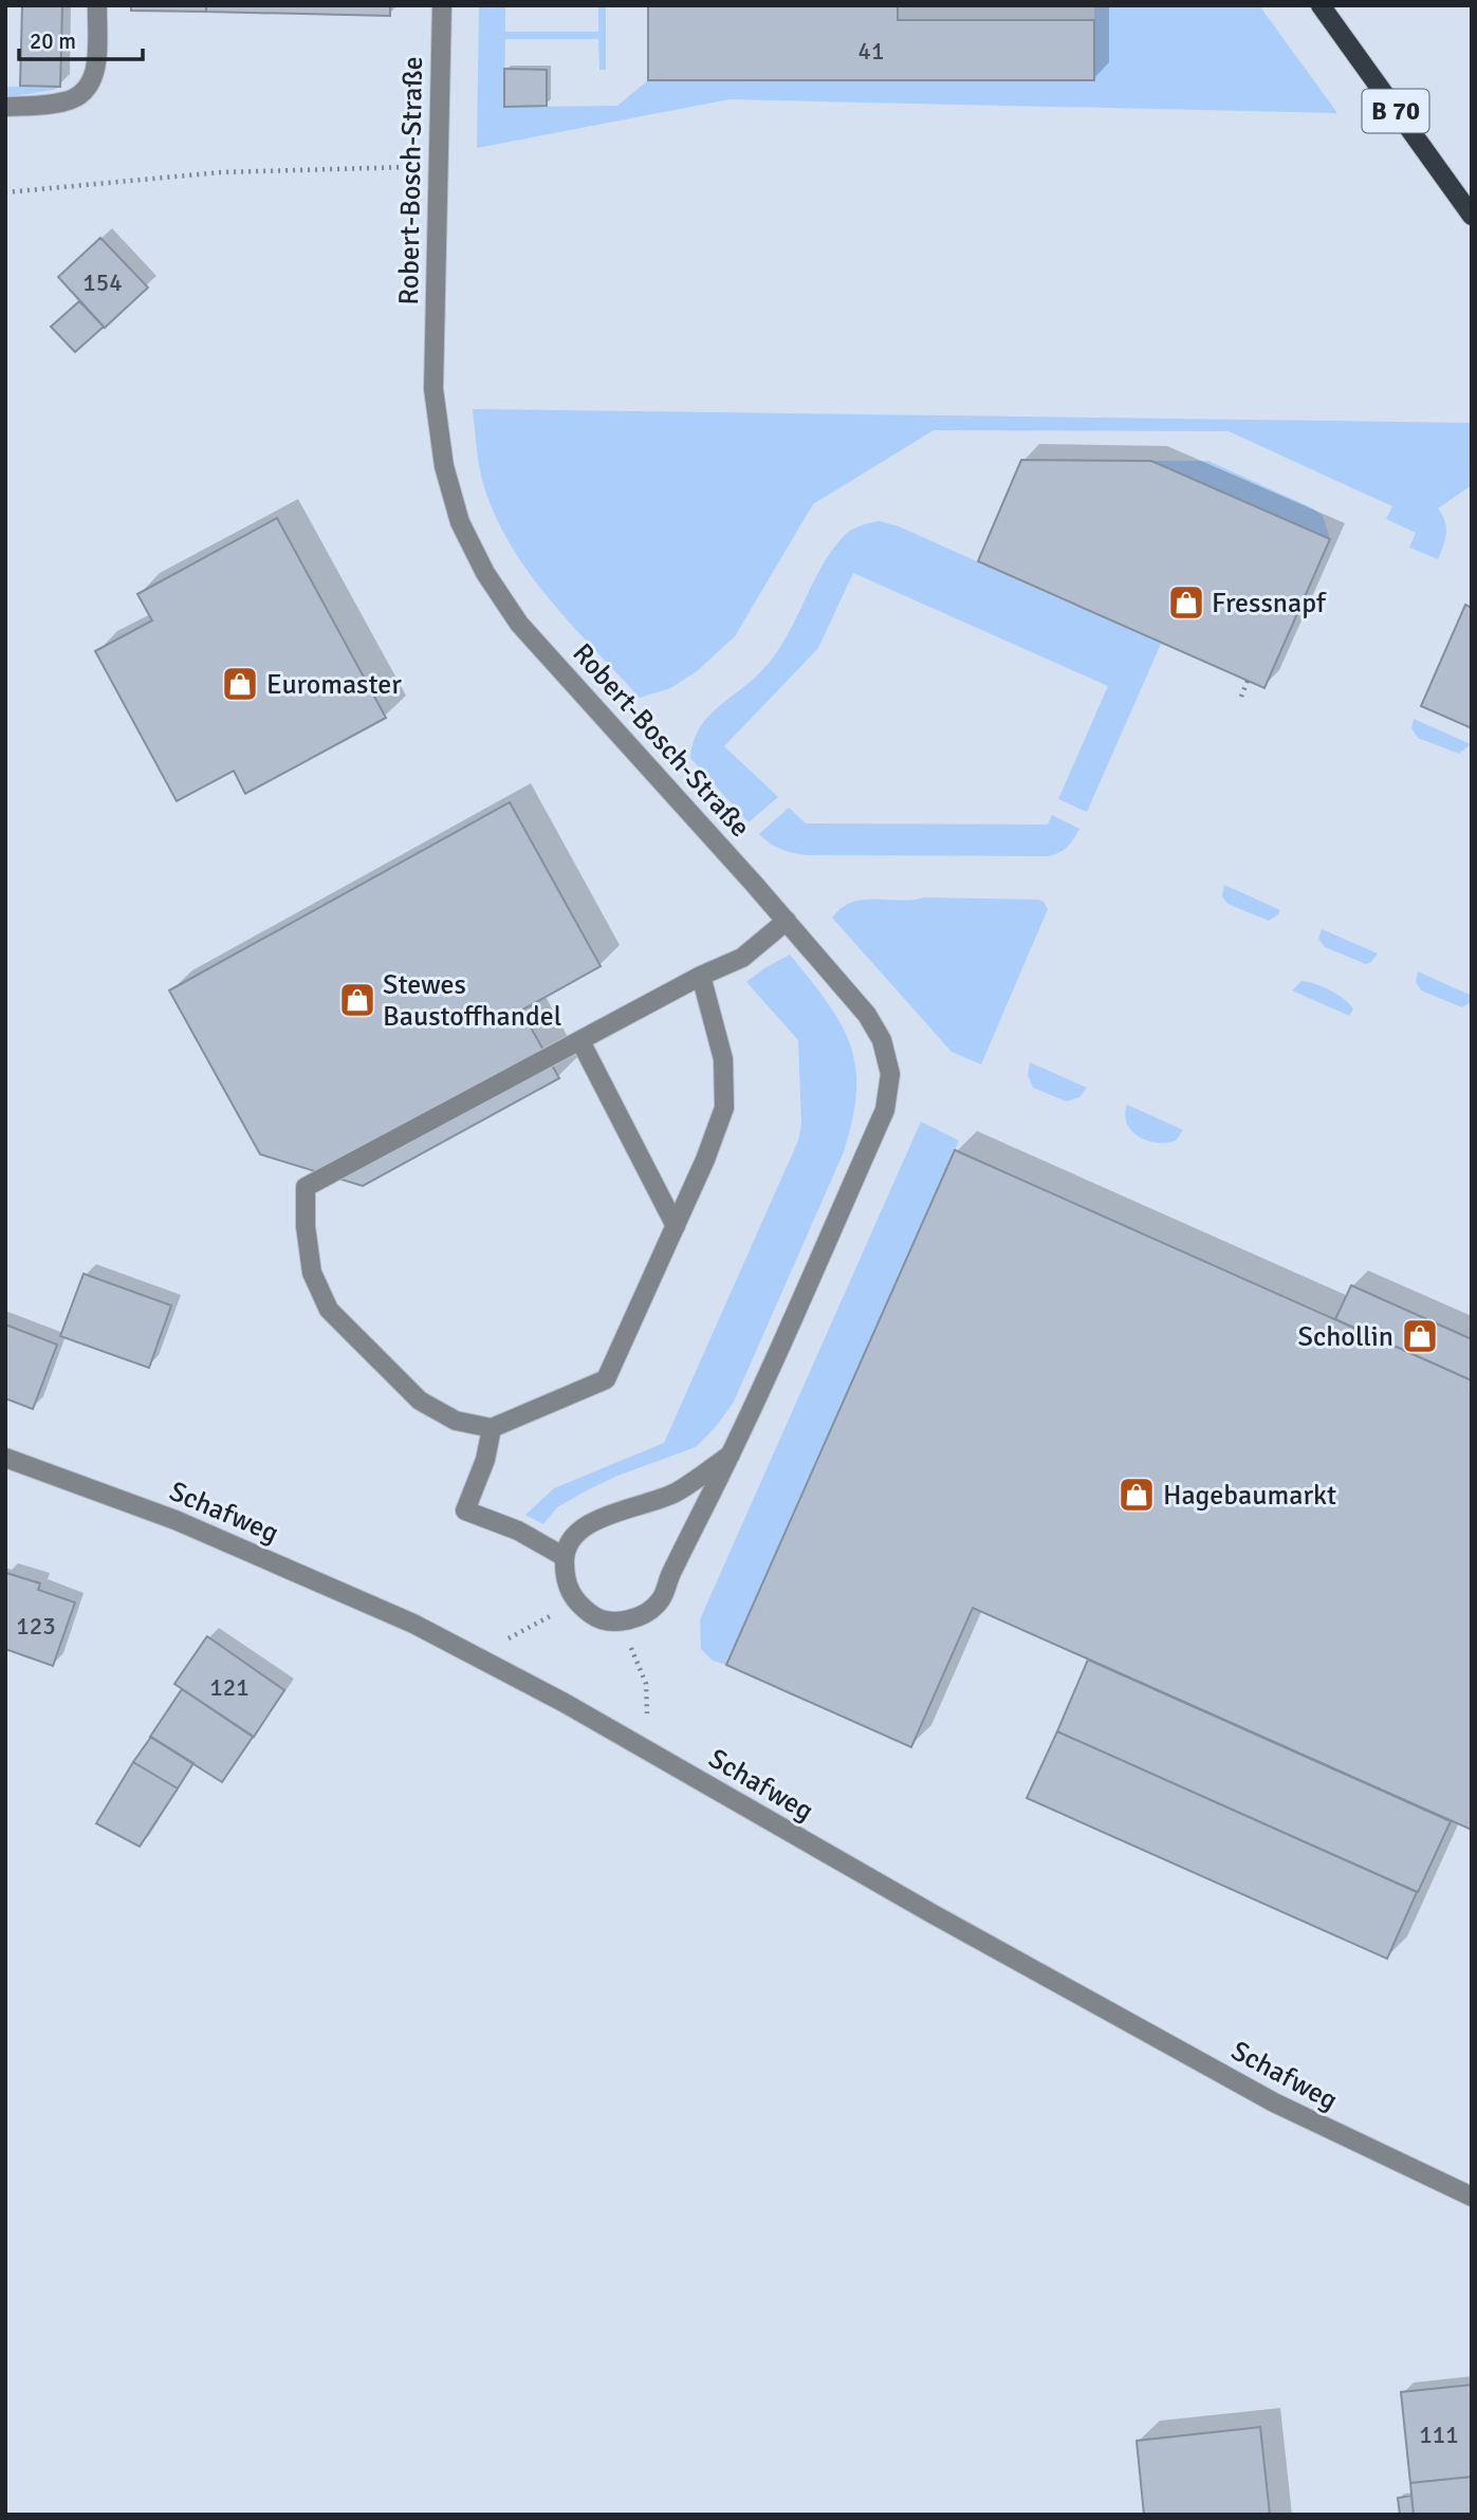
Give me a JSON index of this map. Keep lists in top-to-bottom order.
{
  "streets": {
    "main road": ["B 70"],
    "street": ["Robert-Bosch-Straße", "Schafweg"]
  },
  "places": {
    "shop": [
      "Fressnapf",
      "Euromaster",
      "Stewes Baustoffhandel",
      "Schollin",
      "Hagebaumarkt"
    ]
  },
  "house_numbers": [
    "41",
    "154",
    "123",
    "121",
    "111"
  ],
  "scale_bar": "20 m"
}
